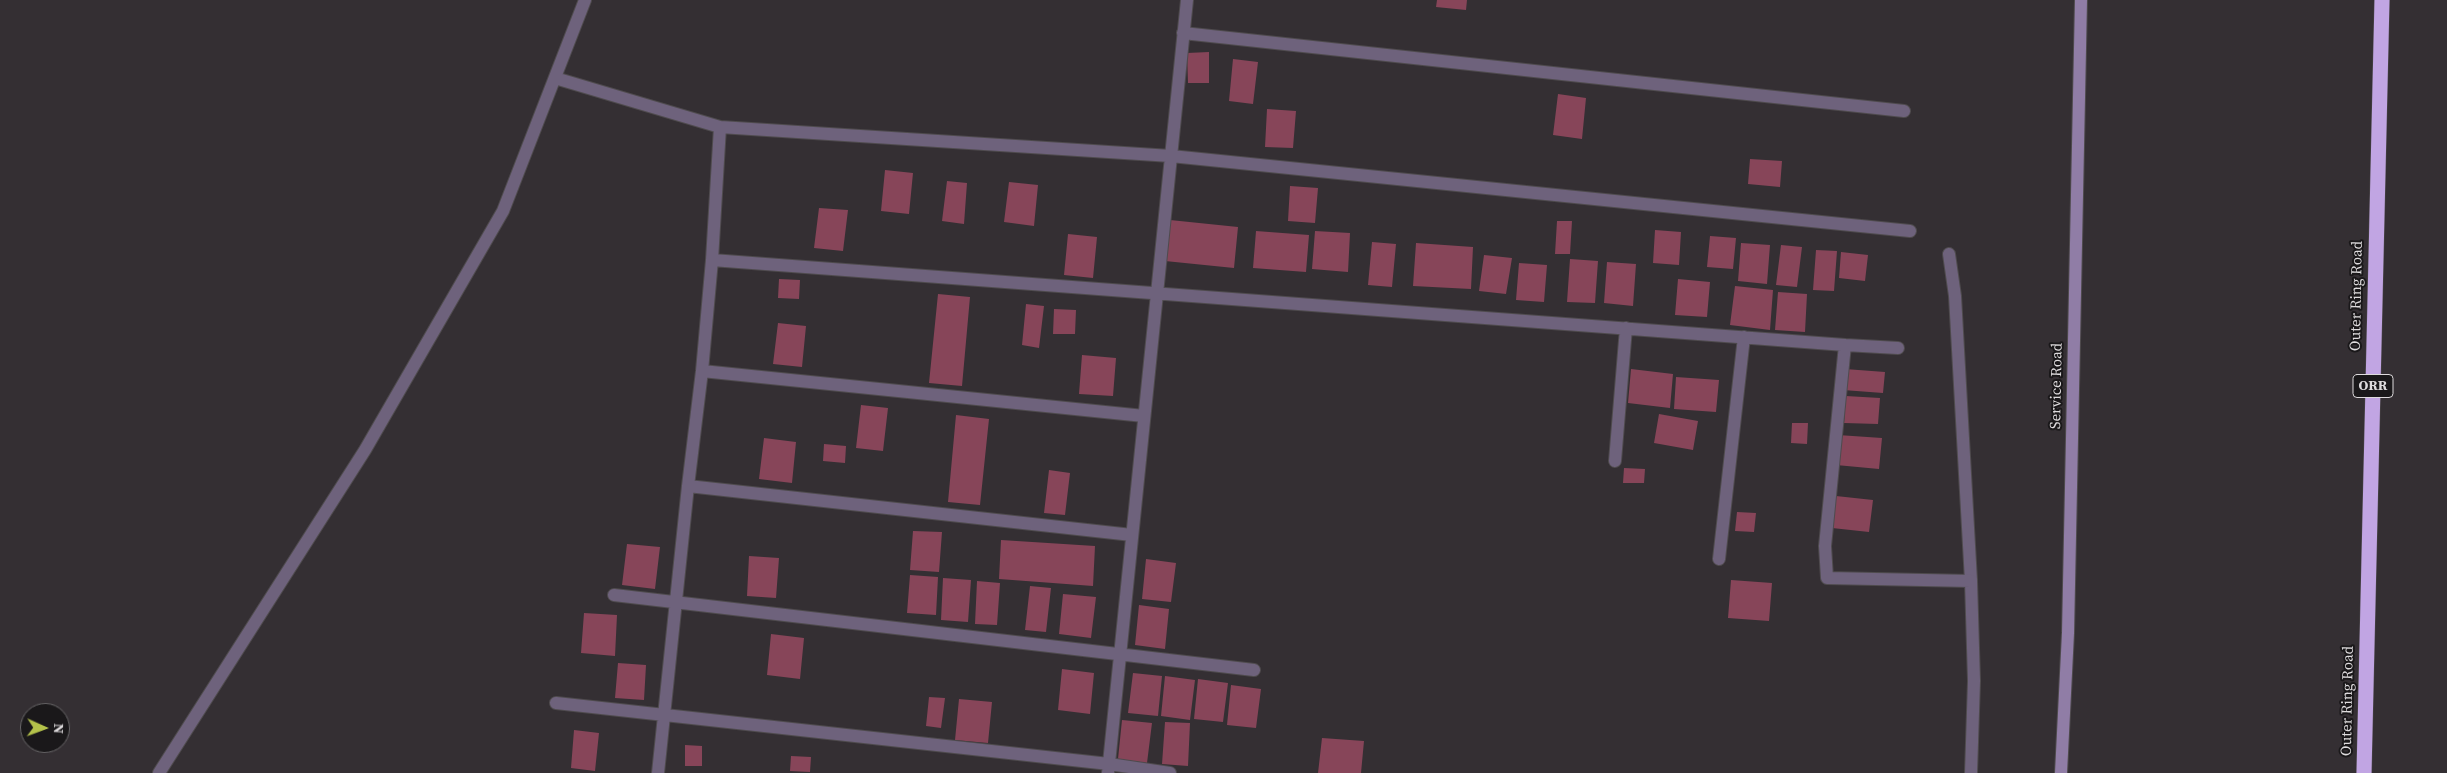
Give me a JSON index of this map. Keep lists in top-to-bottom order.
{
  "streets": {
    "highway": ["Outer Ring Road", "ORR"],
    "main road": ["Service Road"]
  },
  "north": "right"
}
